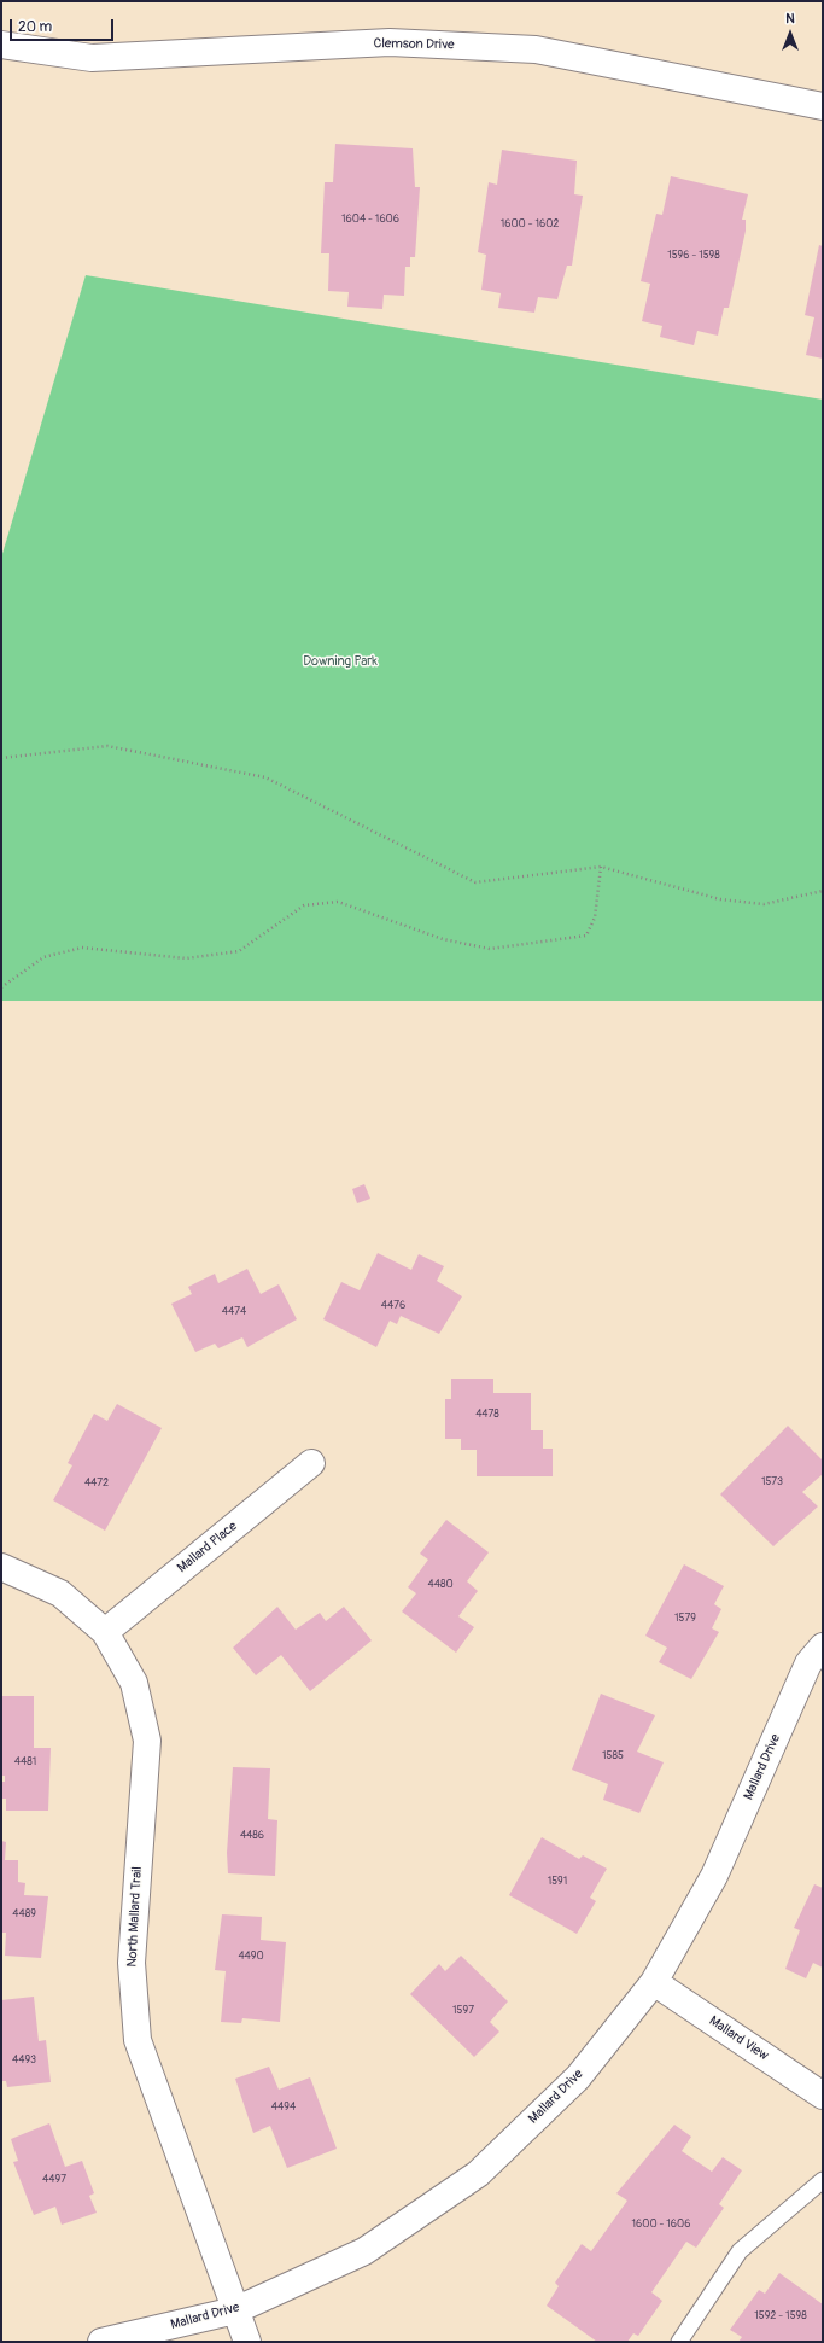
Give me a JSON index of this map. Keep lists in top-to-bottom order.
{
  "streets": {
    "street": [
      "Clemson Drive",
      "Mallard Place",
      "Mallard Drive",
      "North Mallard Trail",
      "Mallard View"
    ]
  },
  "crossings": [
    ["Mallard Place", "North Mallard Trail"],
    ["Mallard Drive", "North Mallard Trail"],
    ["Mallard Drive", "Mallard View"]
  ],
  "parks": ["Downing Park"],
  "house_numbers": [
    "1604 - 1606",
    "1600 - 1602",
    "1596 - 1598",
    "4476",
    "4474",
    "4478",
    "1573",
    "4472",
    "4480",
    "1579",
    "1585",
    "4481",
    "4486",
    "1591",
    "4489",
    "4490",
    "1597",
    "4493",
    "4494",
    "4497",
    "1600 - 1606",
    "1592 - 1598"
  ],
  "scale_bar": "20 m",
  "north": "top"
}
